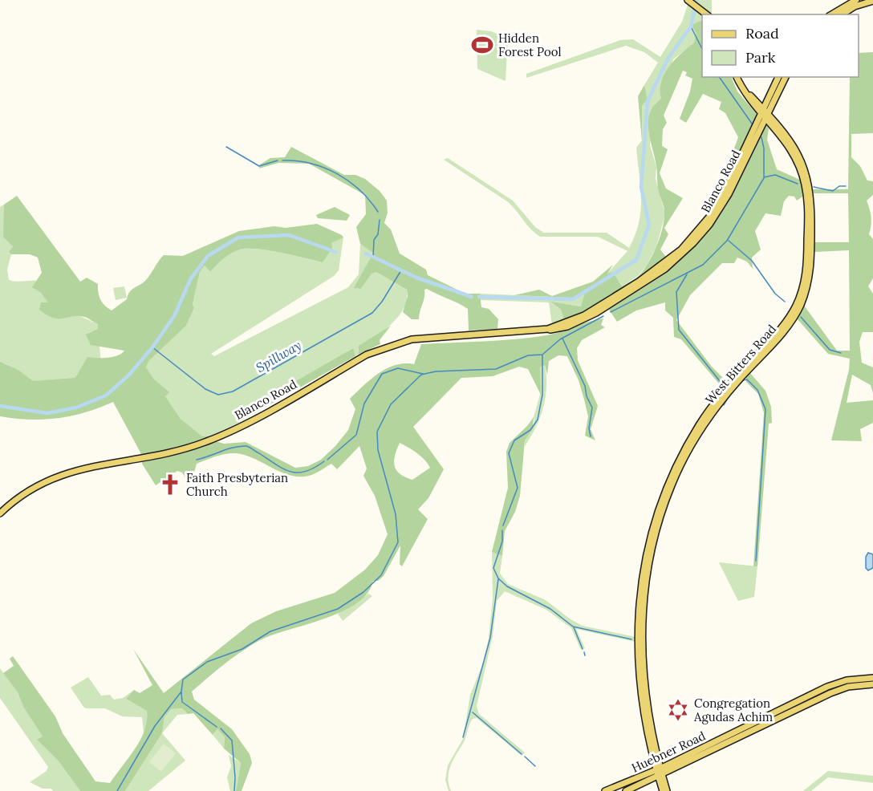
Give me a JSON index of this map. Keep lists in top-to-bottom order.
{
  "streets": {
    "main road": ["Blanco Road", "West Bitters Road", "Huebner Road"]
  },
  "crossings": [
    ["Blanco Road", "West Bitters Road"],
    ["West Bitters Road", "Huebner Road"]
  ],
  "water": ["Spillway"],
  "places": {
    "sports": ["Hidden Forest Pool"],
    "church": ["Faith Presbyterian Church"],
    "synagogue": ["Congregation Agudas Achim"]
  },
  "legend": ["Road", "Park"]
}
